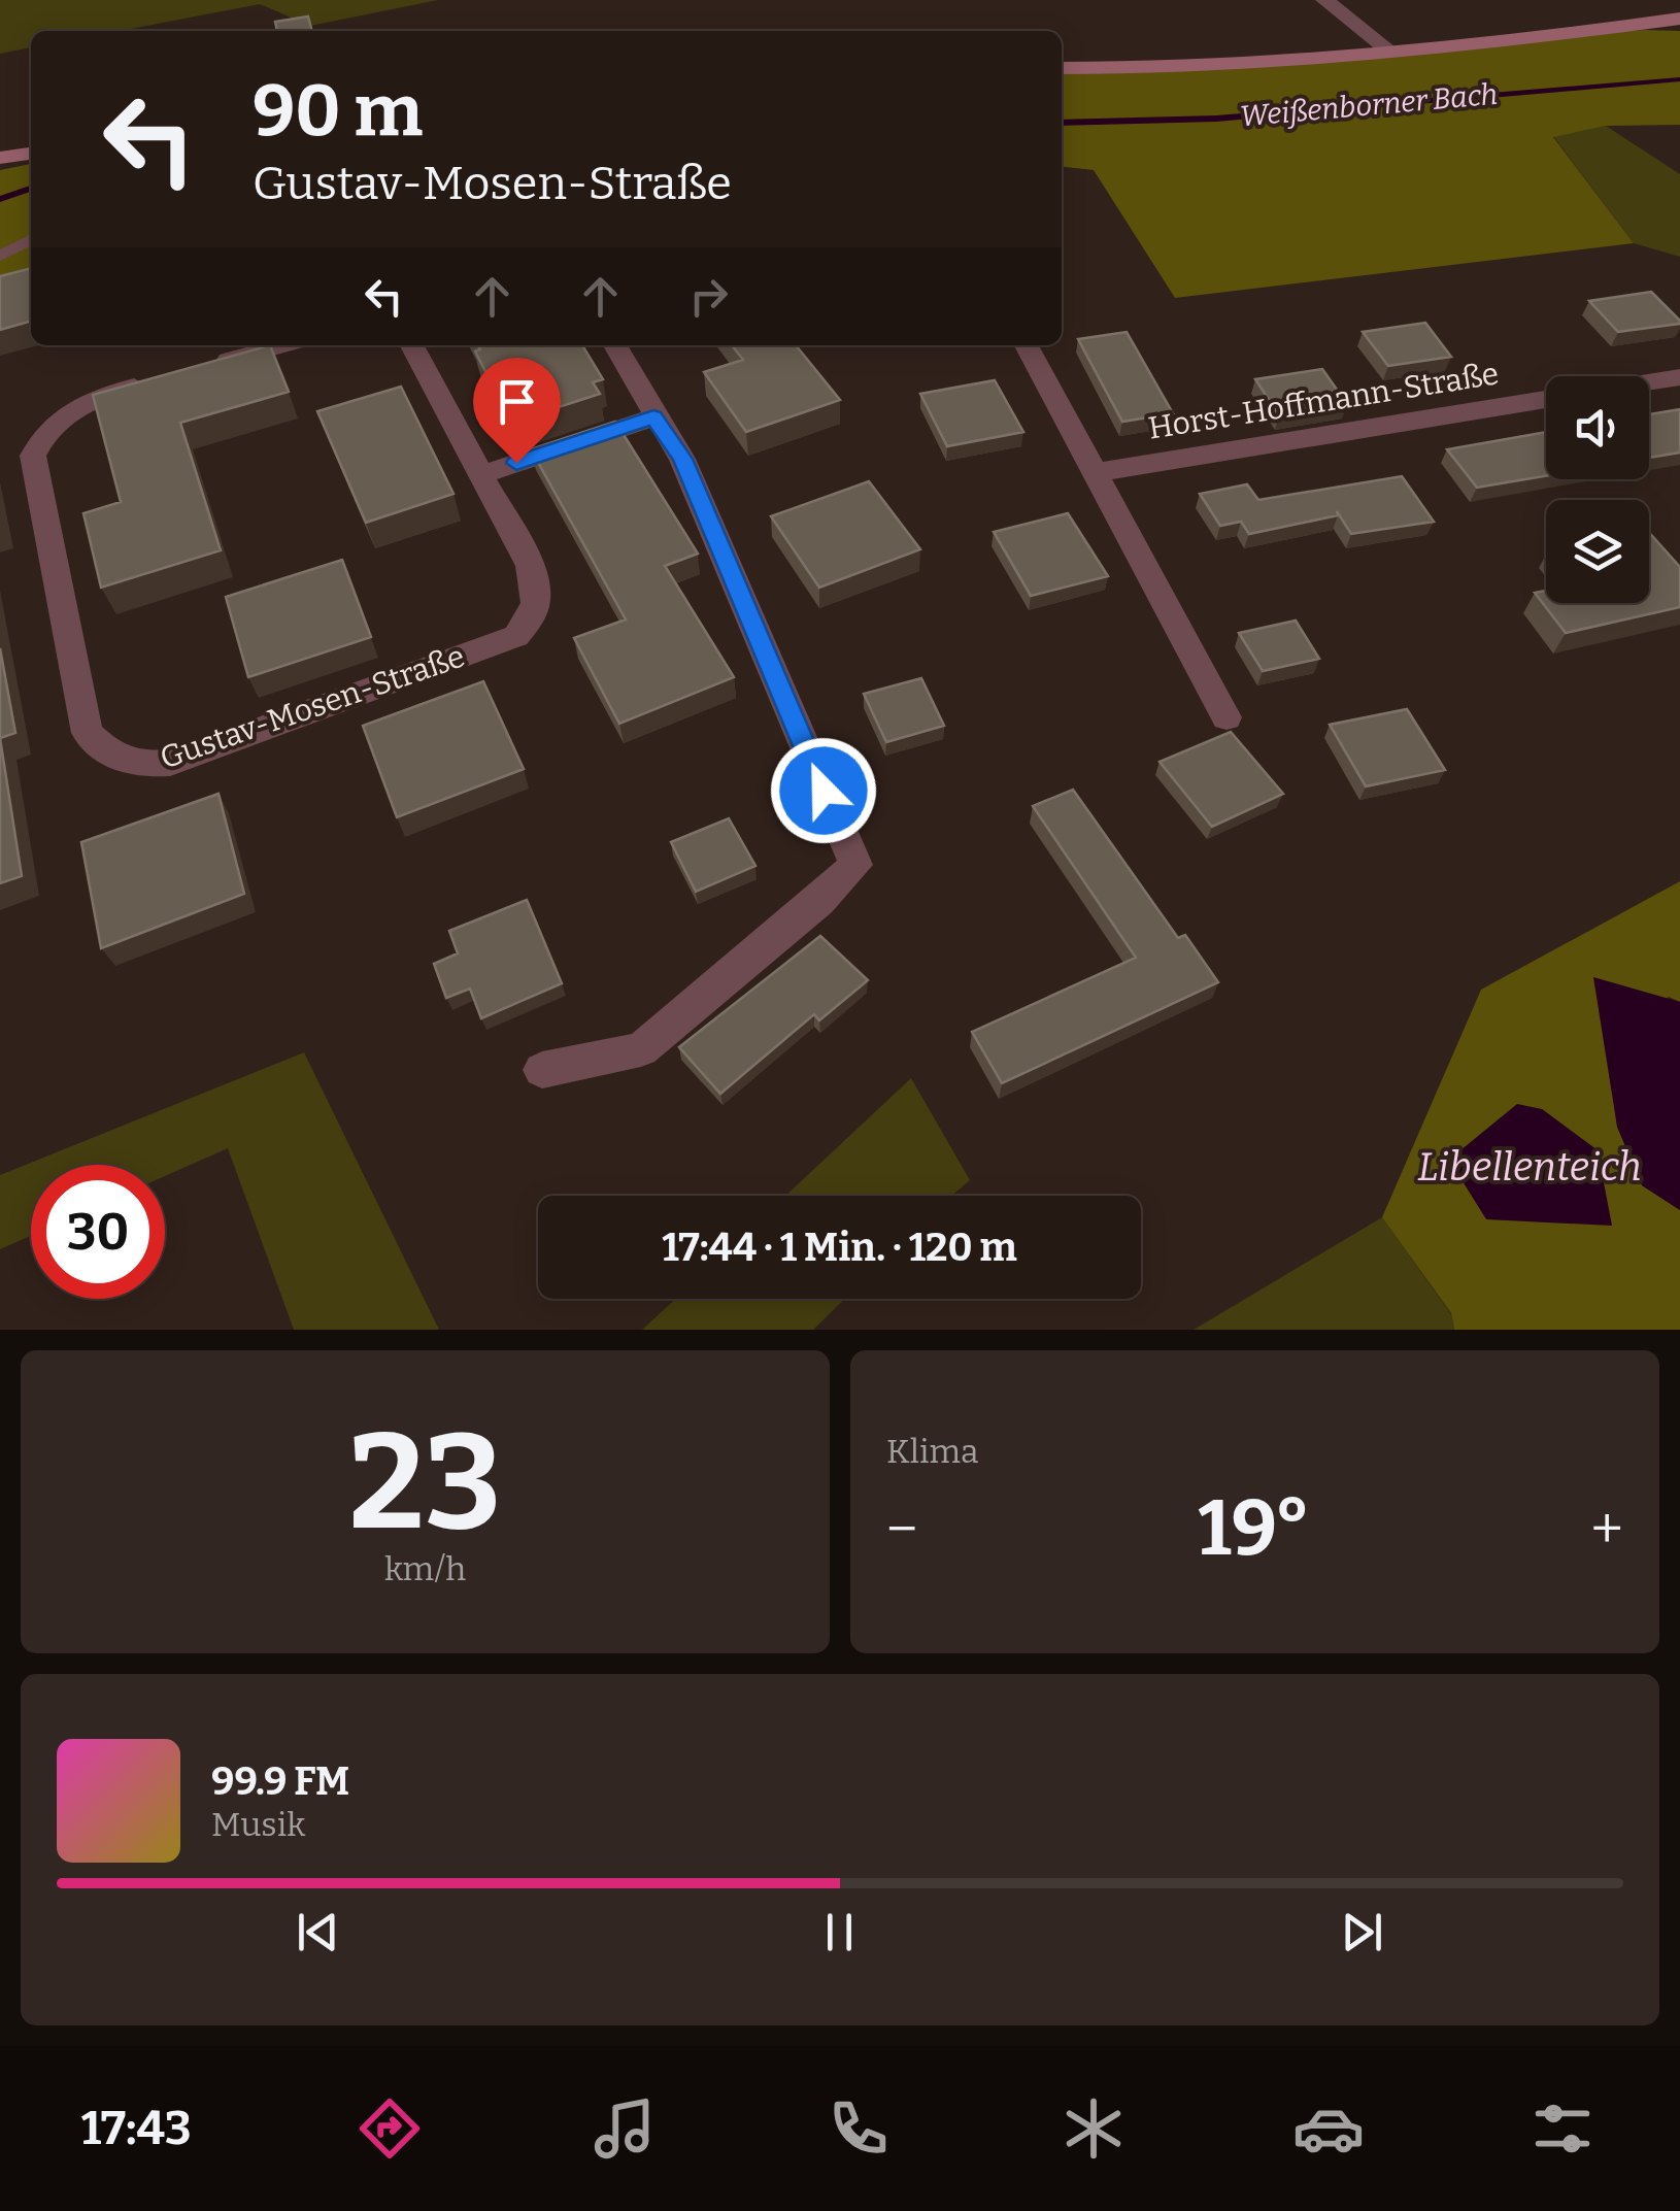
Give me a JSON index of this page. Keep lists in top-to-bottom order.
{
  "streets": {
    "street": ["Horst-Hoffmann-Straße", "Gustav-Mosen-Straße"]
  },
  "water": ["Weißenborner Bach", "Libellenteich"],
  "page": {
    "turn": ["90 m", "Gustav-Mosen-Straße"],
    "limit": "30",
    "trip": "17:44 · 1 Min. · 120 m",
    "tile": [
      ["23", "km/h"],
      "Klima"
    ],
    "heat": ["−", "19°", "+"],
    "song": ["99.9 FM", "Musik"],
    "tabs": "17:43"
  }
}
